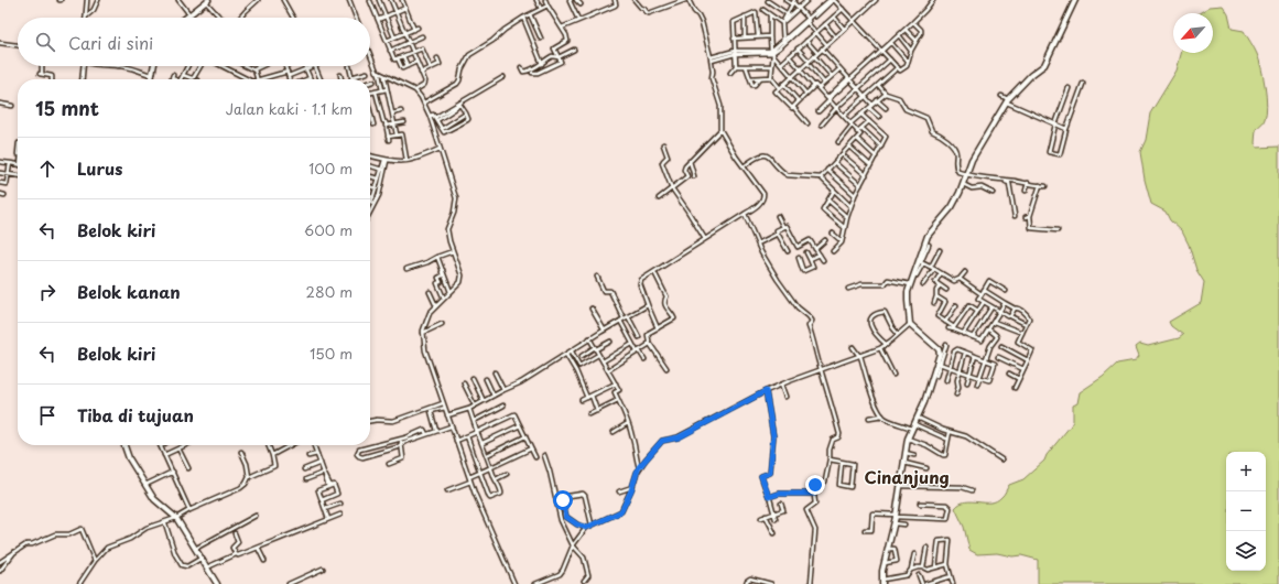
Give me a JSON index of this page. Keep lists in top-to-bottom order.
{
  "districts": ["Cinanjung"],
  "north": "bottom left",
  "page": {
    "search": "Cari di sini",
    "heading": ["15 mnt", "Jalan kaki · 1.1 km"],
    "list": [
      ["Lurus", "100 m"],
      ["Belok kiri", "600 m"],
      ["Belok kanan", "280 m"],
      ["Belok kiri", "150 m"],
      "Tiba di tujuan"
    ],
    "map_buttons": ["+", "−"]
  }
}
